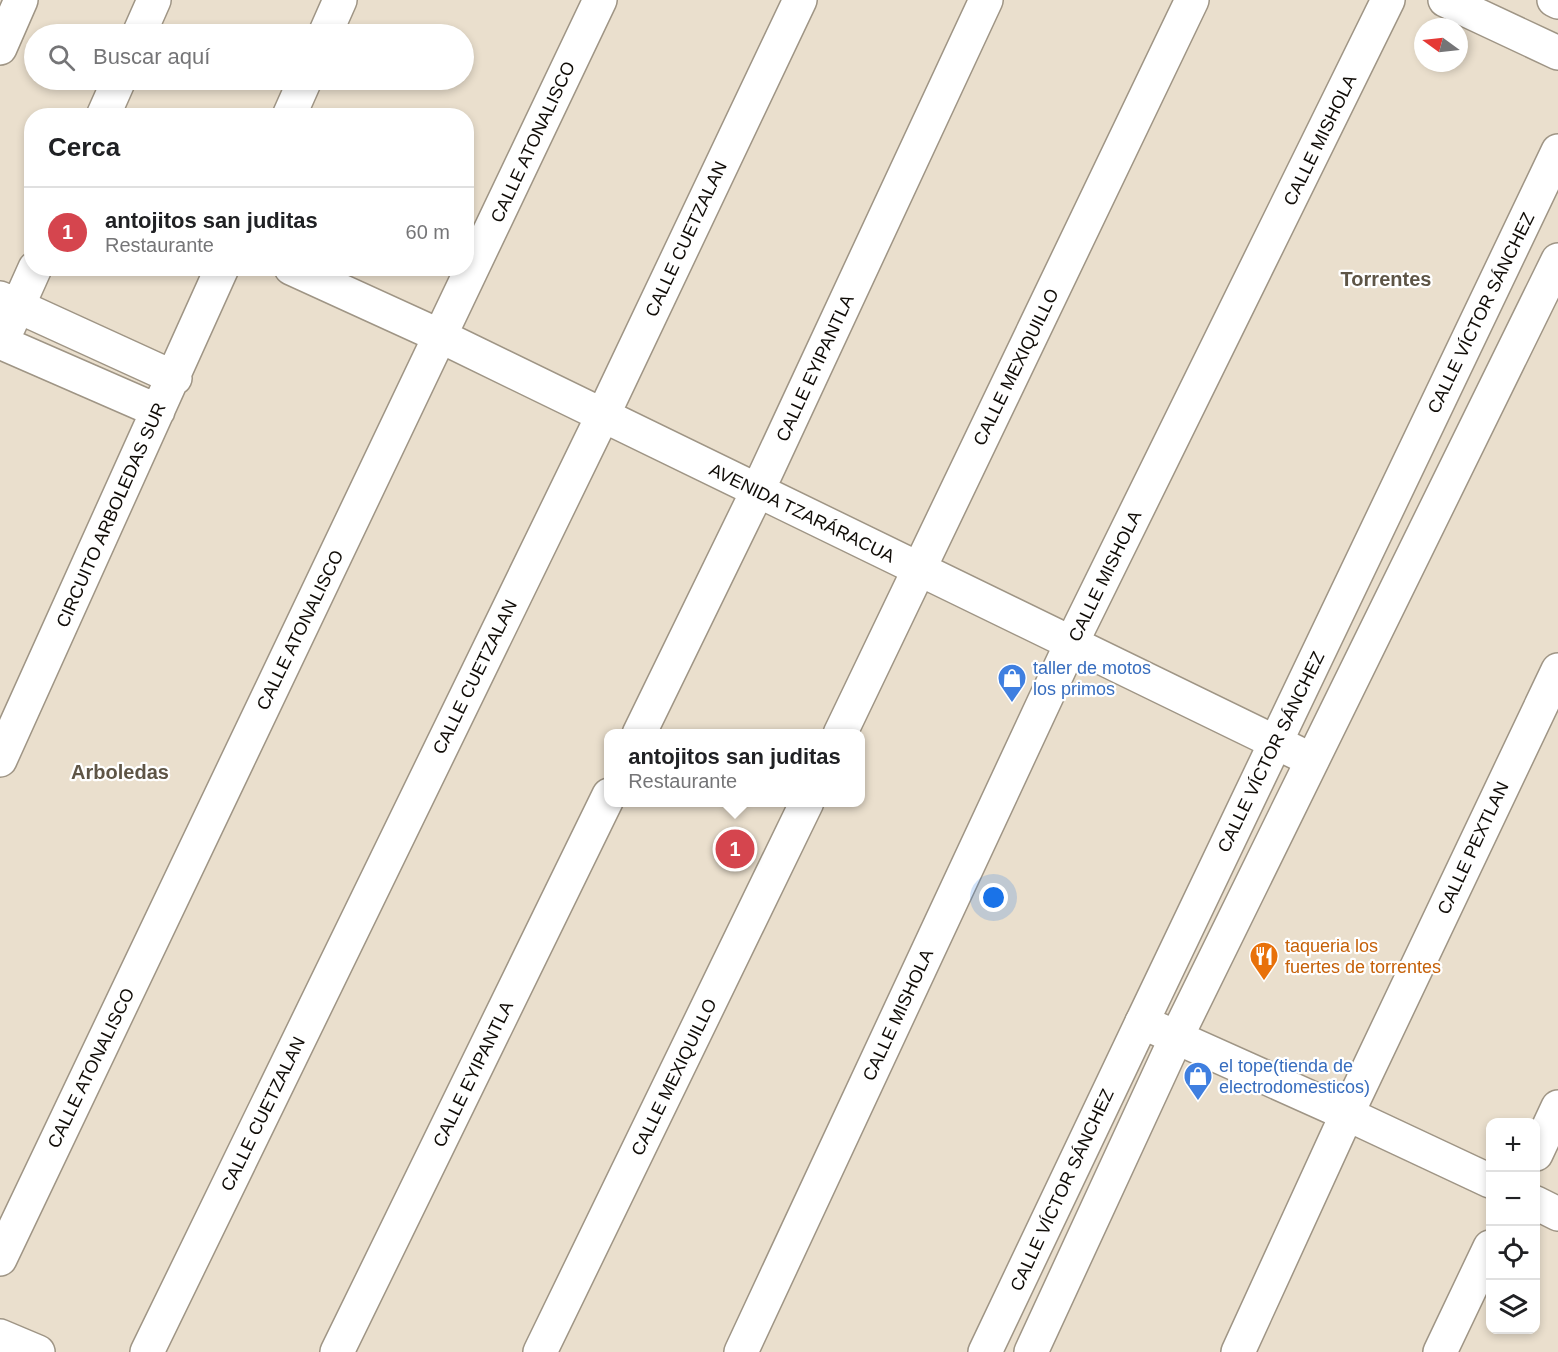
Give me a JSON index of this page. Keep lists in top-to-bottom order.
{
  "streets": {
    "street": [
      "CALLE MISHOLA",
      "CALLE ATONALISCO",
      "CALLE CUETZALAN",
      "CALLE VÍCTOR SÁNCHEZ",
      "CALLE MEXIQUILLO",
      "CALLE EYIPANTLA",
      "AVENIDA TZARÁRACUA",
      "CIRCUITO ARBOLEDAS SUR",
      "CALLE PEXTLAN"
    ]
  },
  "crossings": [
    ["CALLE MISHOLA", "AVENIDA TZARÁRACUA"],
    ["CALLE ATONALISCO", "AVENIDA TZARÁRACUA"],
    ["CALLE CUETZALAN", "AVENIDA TZARÁRACUA"],
    ["CALLE VÍCTOR SÁNCHEZ", "AVENIDA TZARÁRACUA"],
    ["CALLE MEXIQUILLO", "AVENIDA TZARÁRACUA"],
    ["CALLE EYIPANTLA", "AVENIDA TZARÁRACUA"]
  ],
  "districts": ["Torrentes", "Arboledas"],
  "places": {
    "shop": ["taller de motos los primos", "el tope(tienda de electrodomesticos)"],
    "restaurant": ["taqueria los fuertes de torrentes"]
  },
  "north": "left",
  "page": {
    "search": "Buscar aquí",
    "heading": "Cerca",
    "list": [
      {
        "mark": "1",
        "name": "antojitos san juditas",
        "note": "Restaurante",
        "value": "60 m"
      }
    ],
    "popup": ["antojitos san juditas", "Restaurante"],
    "pins": "1",
    "map_buttons": ["+", "−"]
  }
}
